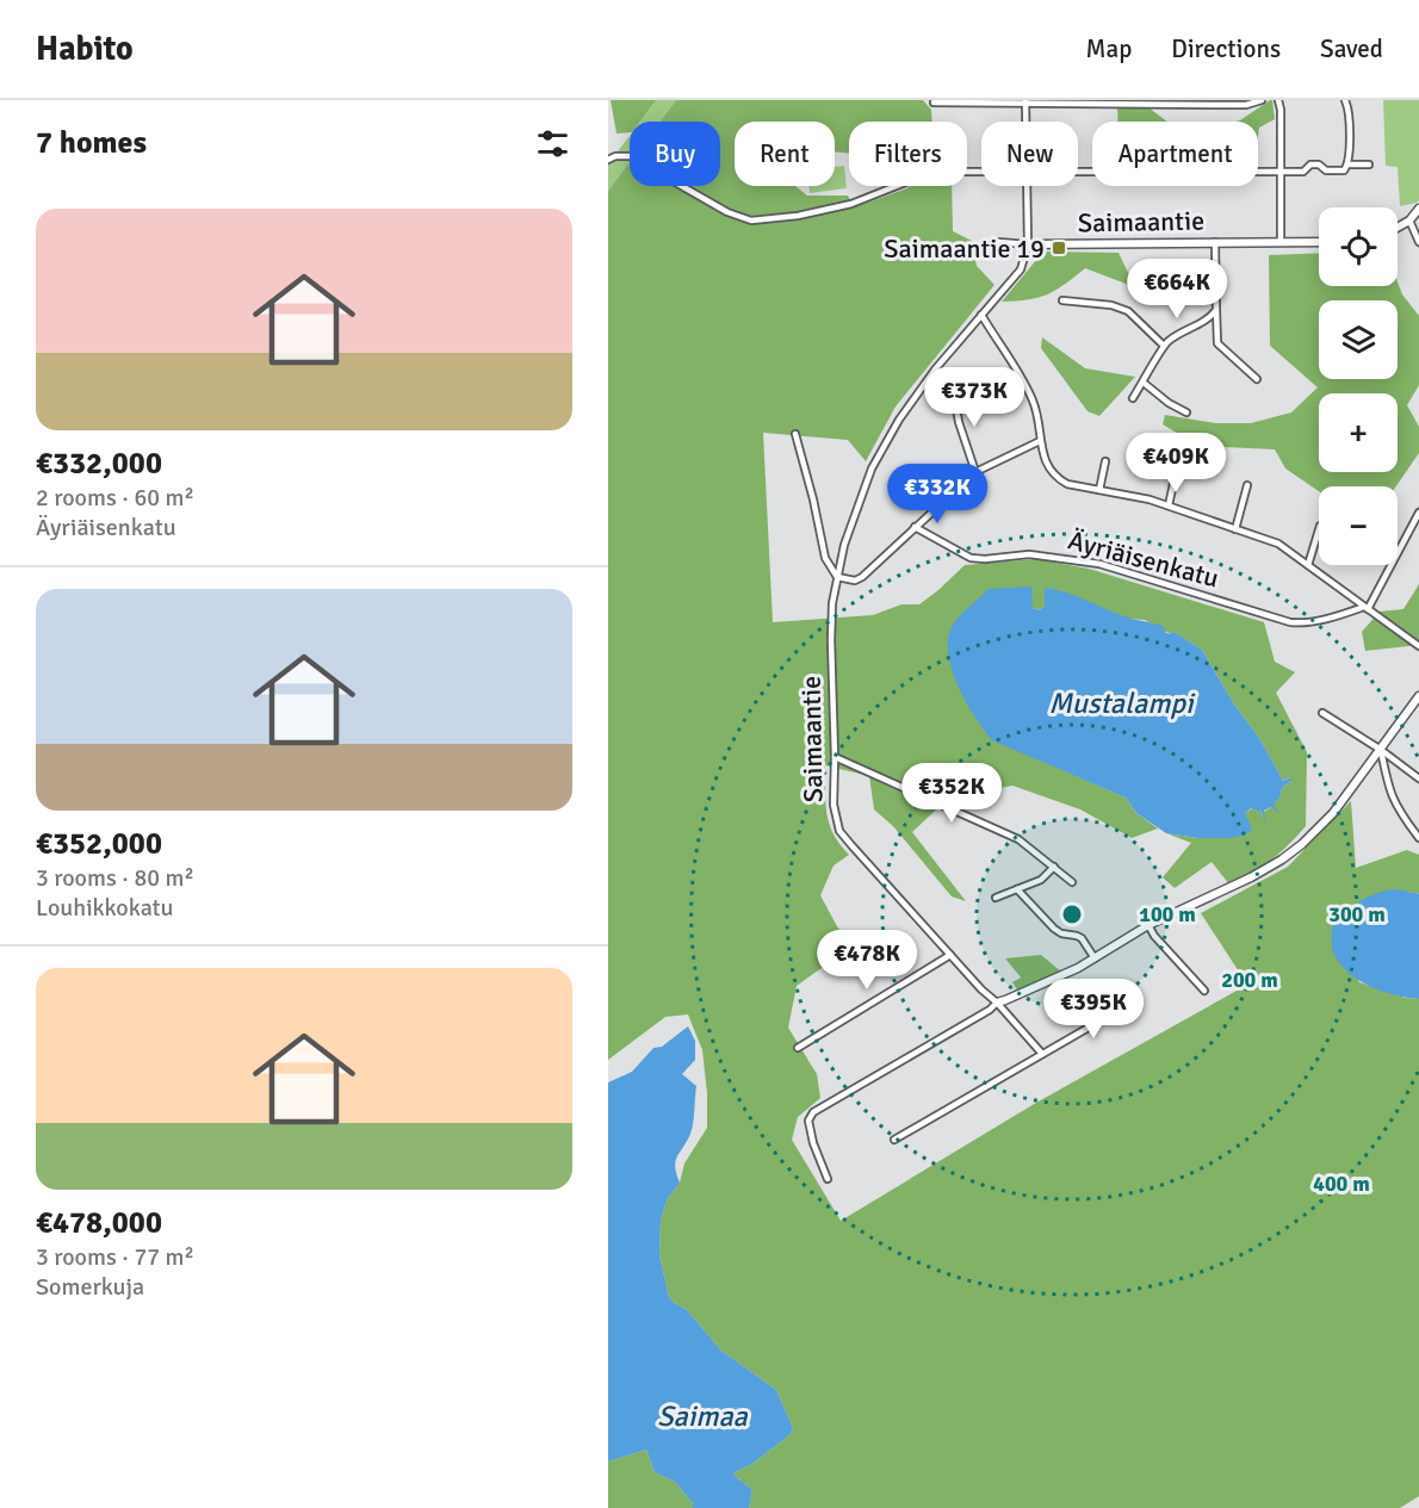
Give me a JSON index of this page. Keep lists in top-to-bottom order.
{
  "streets": {
    "street": ["Saimaantie", "Äyriäisenkatu"]
  },
  "water": ["Mustalampi", "Saimaa"],
  "places": {
    "transit": ["Saimaantie 19"]
  },
  "page": {
    "header": "Habito",
    "nav": ["Map", "Directions", "Saved"],
    "heading": "7 homes",
    "chip": [
      "Buy",
      "Rent",
      "Filters",
      "New",
      "Apartment"
    ],
    "list": [
      {
        "name": "€332,000",
        "note": "2 rooms · 60 m² · Äyriäisenkatu"
      },
      {
        "name": "€352,000",
        "note": "3 rooms · 80 m² · Louhikkokatu"
      },
      {
        "name": "€478,000",
        "note": "3 rooms · 77 m² · Somerkuja"
      }
    ],
    "map_buttons": ["+", "−"],
    "price": [
      "€664K",
      "€373K",
      "€409K",
      "€332K",
      "€352K",
      "€478K",
      "€395K"
    ]
  },
  "rings": [
    "100 m",
    "300 m",
    "200 m",
    "400 m"
  ]
}
